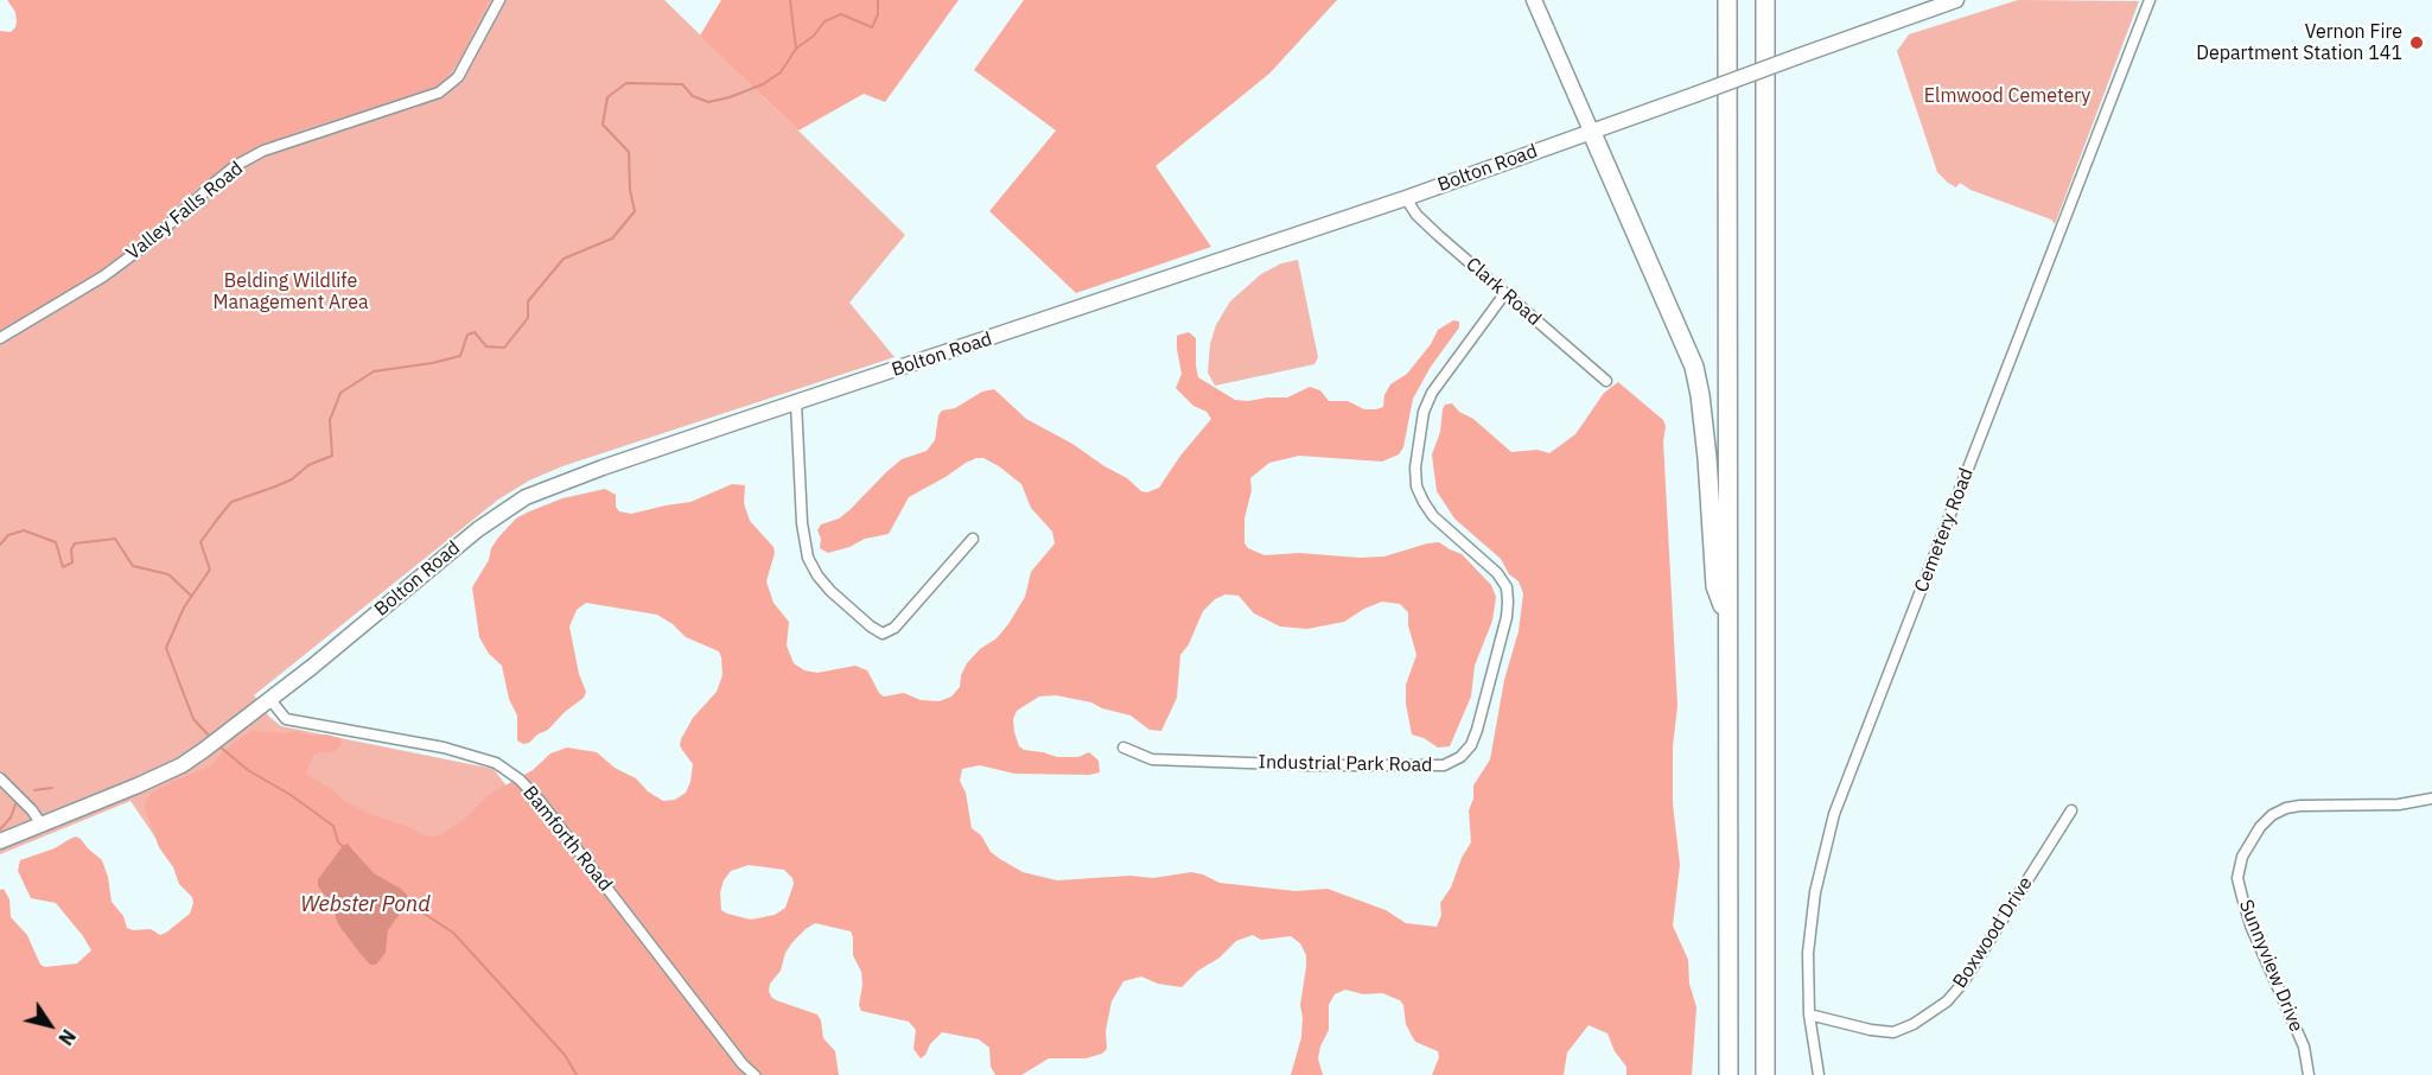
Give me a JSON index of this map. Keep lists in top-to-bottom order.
{
  "streets": {
    "street": [
      "Bolton Road",
      "Valley Falls Road",
      "Clark Road",
      "Cemetery Road",
      "Industrial Park Road",
      "Bamforth Road",
      "Boxwood Drive",
      "Sunnyview Drive"
    ]
  },
  "crossings": [
    ["Bolton Road", "Clark Road"],
    ["Bolton Road", "Bamforth Road"],
    ["Clark Road", "Industrial Park Road"],
    ["Cemetery Road", "Boxwood Drive"]
  ],
  "water": ["Webster Pond"],
  "parks": ["Elmwood Cemetery", "Belding Wildlife Management Area"],
  "places": ["Vernon Fire Department Station 141"],
  "north": "bottom right"
}
